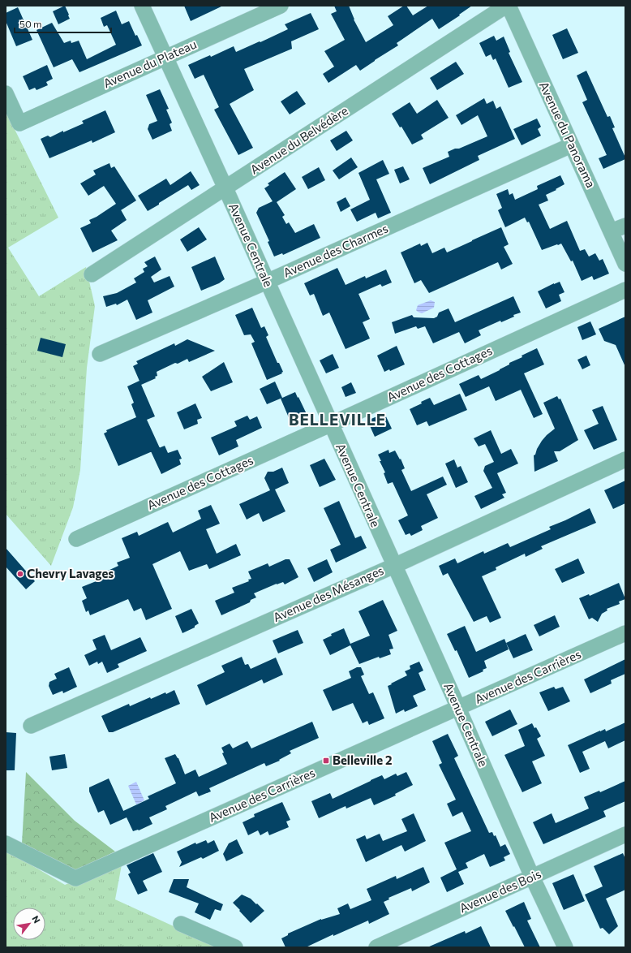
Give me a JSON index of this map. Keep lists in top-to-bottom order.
{
  "streets": {
    "street": [
      "Avenue du Plateau",
      "Avenue du Panorama",
      "Avenue du Belvédère",
      "Avenue Centrale",
      "Avenue des Charmes",
      "Avenue des Cottages",
      "Avenue des Mésanges",
      "Avenue des Carrières",
      "Avenue des Bois"
    ]
  },
  "crossings": [
    ["Avenue du Plateau", "Avenue Centrale"],
    ["Avenue du Panorama", "Avenue du Belvédère"],
    ["Avenue du Panorama", "Avenue des Charmes"],
    ["Avenue du Belvédère", "Avenue Centrale"],
    ["Avenue Centrale", "Avenue des Charmes"],
    ["Avenue Centrale", "Avenue des Cottages"],
    ["Avenue Centrale", "Avenue des Mésanges"],
    ["Avenue Centrale", "Avenue des Carrières"],
    ["Avenue Centrale", "Avenue des Bois"]
  ],
  "districts": ["BELLEVILLE"],
  "places": {
    "other": ["Chevry Lavages"],
    "transit": ["Belleville 2"]
  },
  "scale_bar": "50 m",
  "north": "top right"
}
